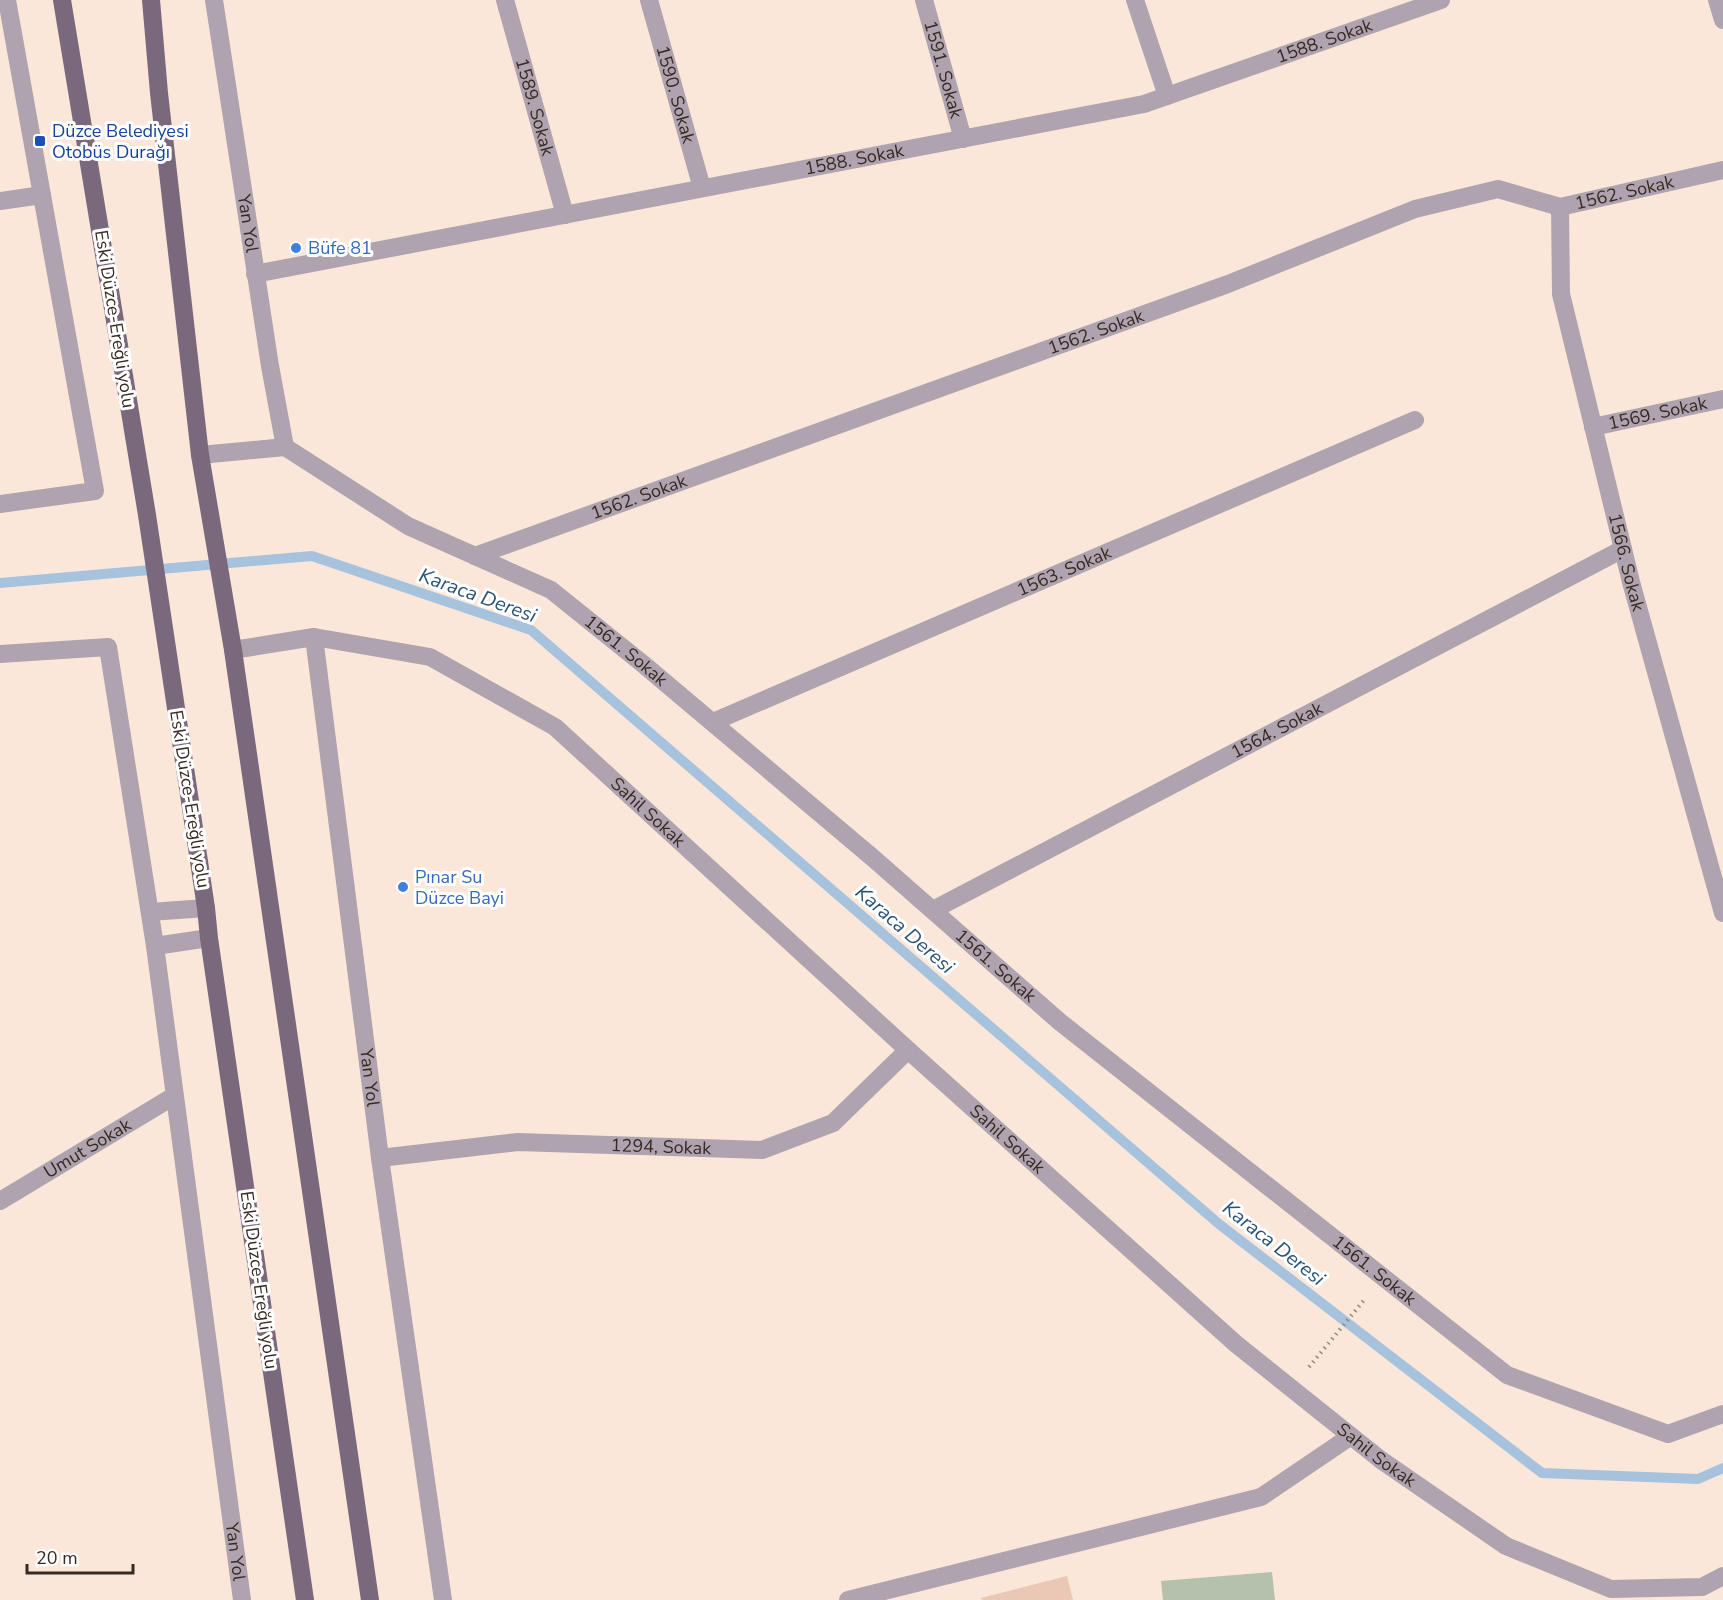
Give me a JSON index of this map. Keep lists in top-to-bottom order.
{
  "streets": {
    "main road": ["Eski Düzce-Ereğli yolu"],
    "street": [
      "1588. Sokak",
      "1591. Sokak",
      "1590. Sokak",
      "1589. Sokak",
      "1562. Sokak",
      "Yan Yol",
      "1569. Sokak",
      "1566. Sokak",
      "1563. Sokak",
      "1561. Sokak",
      "1564. Sokak",
      "Sahil Sokak",
      "1294, Sokak",
      "Umut Sokak"
    ]
  },
  "crossings": [
    ["1588. Sokak", "1591. Sokak"],
    ["1588. Sokak", "1590. Sokak"],
    ["1588. Sokak", "1589. Sokak"],
    ["1588. Sokak", "Yan Yol"],
    ["1562. Sokak", "1566. Sokak"],
    ["1562. Sokak", "1561. Sokak"],
    ["Yan Yol", "1561. Sokak"],
    ["Yan Yol", "Sahil Sokak"],
    ["Yan Yol", "1294, Sokak"],
    ["Yan Yol", "Umut Sokak"],
    ["1569. Sokak", "1566. Sokak"],
    ["1566. Sokak", "1564. Sokak"],
    ["1563. Sokak", "1561. Sokak"],
    ["1561. Sokak", "1564. Sokak"],
    ["Sahil Sokak", "1294, Sokak"]
  ],
  "water": ["Karaca Deresi"],
  "places": {
    "transit": ["Düzce Belediyesi Otobüs Durağı"],
    "other": ["Büfe 81", "Pınar Su Düzce Bayi"]
  },
  "scale_bar": "20 m"
}
